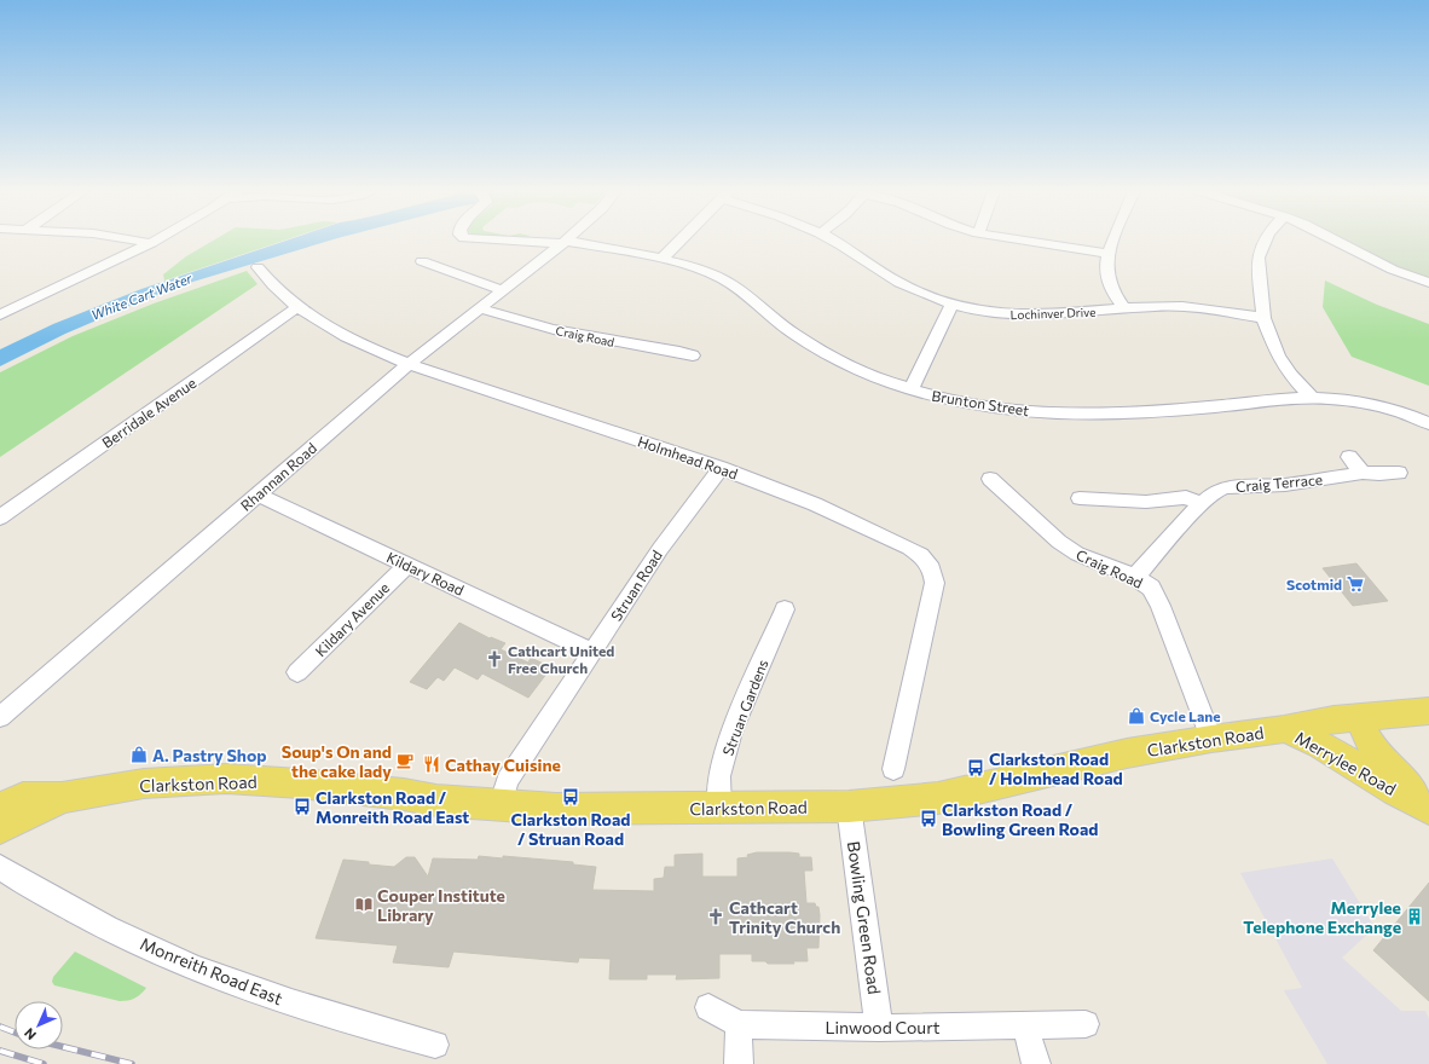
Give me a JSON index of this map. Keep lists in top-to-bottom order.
{
  "streets": {
    "main road": ["Clarkston Road", "Merrylee Road"],
    "street": [
      "Lochinver Drive",
      "Craig Road",
      "Brunton Street",
      "Berridale Avenue",
      "Holmhead Road",
      "Rhannan Road",
      "Craig Terrace",
      "Kildary Road",
      "Struan Road",
      "Kildary Avenue",
      "Struan Gardens",
      "Bowling Green Road",
      "Monreith Road East",
      "Linwood Court"
    ]
  },
  "crossings": [
    ["Craig Road", "Rhannan Road"],
    ["Craig Road", "Craig Terrace"],
    ["Craig Road", "Clarkston Road"],
    ["Brunton Street", "Rhannan Road"],
    ["Berridale Avenue", "Holmhead Road"],
    ["Holmhead Road", "Rhannan Road"],
    ["Holmhead Road", "Struan Road"],
    ["Rhannan Road", "Kildary Road"],
    ["Kildary Road", "Struan Road"],
    ["Kildary Road", "Kildary Avenue"],
    ["Struan Road", "Clarkston Road"],
    ["Struan Gardens", "Clarkston Road"],
    ["Clarkston Road", "Merrylee Road"],
    ["Clarkston Road", "Bowling Green Road"],
    ["Bowling Green Road", "Linwood Court"]
  ],
  "water": ["White Cart Water"],
  "places": {
    "supermarket": ["Scotmid"],
    "church": ["Cathcart United Free Church", "Cathcart Trinity Church"],
    "shop": ["Cycle Lane", "A. Pastry Shop"],
    "cafe": ["Soup's On and the cake lady"],
    "restaurant": ["Cathay Cuisine"],
    "bus stop": [
      "Clarkston Road / Holmhead Road",
      "Clarkston Road / Struan Road",
      "Clarkston Road / Monreith Road East",
      "Clarkston Road / Bowling Green Road"
    ],
    "library": ["Couper Institute Library"],
    "building": ["Merrylee Telephone Exchange"]
  },
  "north": "bottom left"
}
